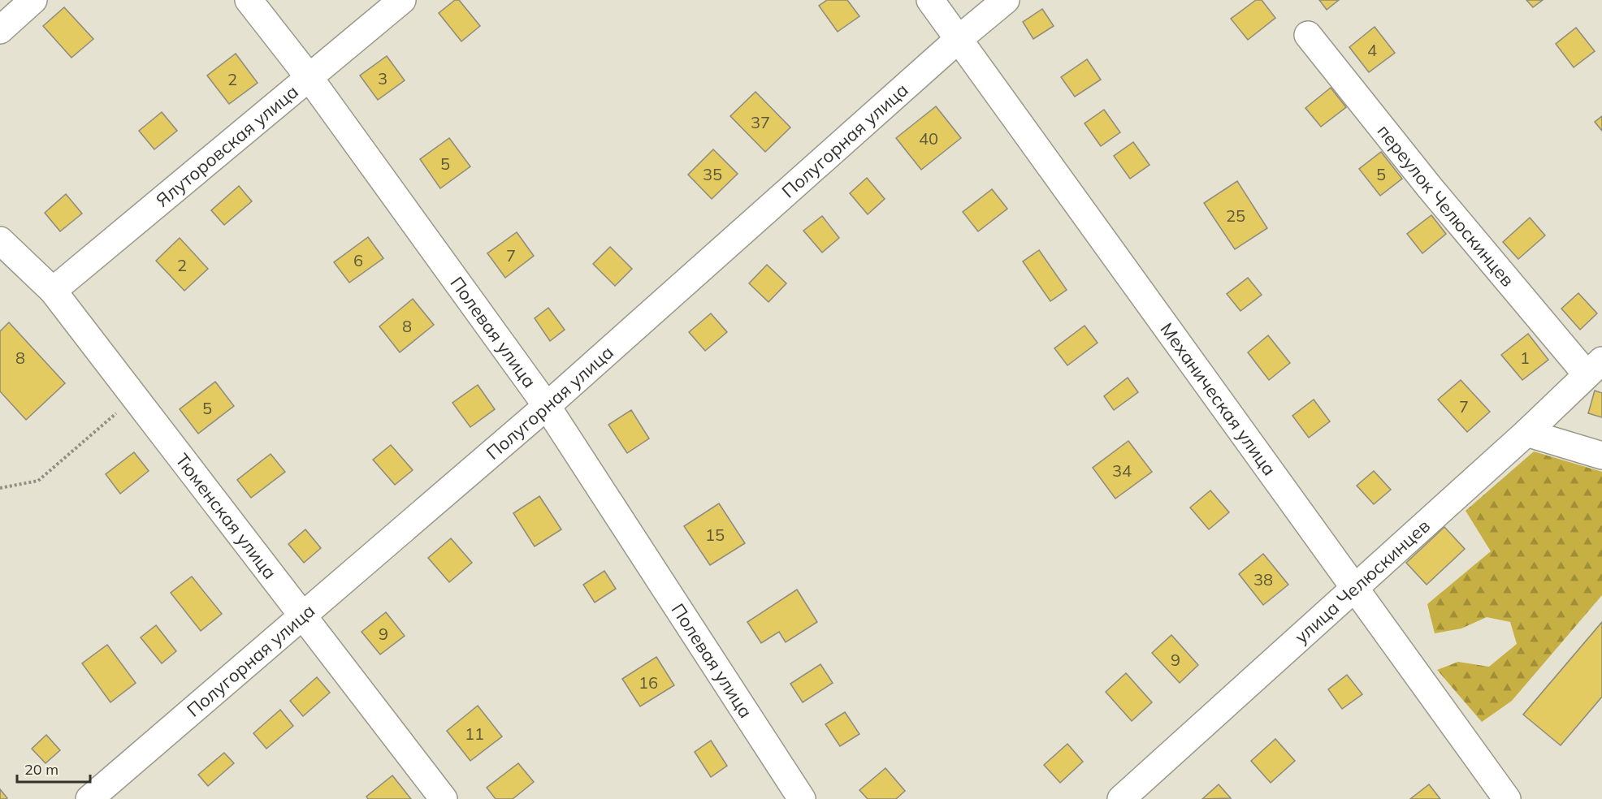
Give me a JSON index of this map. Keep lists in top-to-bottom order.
{
  "streets": {
    "street": [
      "Полугорная улица",
      "Ялуторовская улица",
      "переулок Челюскинцев",
      "Полевая улица",
      "Механическая улица",
      "Тюменская улица",
      "улица Челюскинцев"
    ]
  },
  "crossings": [
    ["Полугорная улица", "Полевая улица"],
    ["Полугорная улица", "Механическая улица"],
    ["Полугорная улица", "Тюменская улица"],
    ["Ялуторовская улица", "Полевая улица"],
    ["Ялуторовская улица", "Тюменская улица"],
    ["переулок Челюскинцев", "улица Челюскинцев"],
    ["Механическая улица", "улица Челюскинцев"]
  ],
  "house_numbers": [
    "4",
    "3",
    "2",
    "37",
    "40",
    "5",
    "35",
    "5",
    "25",
    "7",
    "6",
    "2",
    "8",
    "8",
    "1",
    "7",
    "5",
    "34",
    "15",
    "38",
    "9",
    "9",
    "16",
    "11"
  ],
  "scale_bar": "20 m"
}
